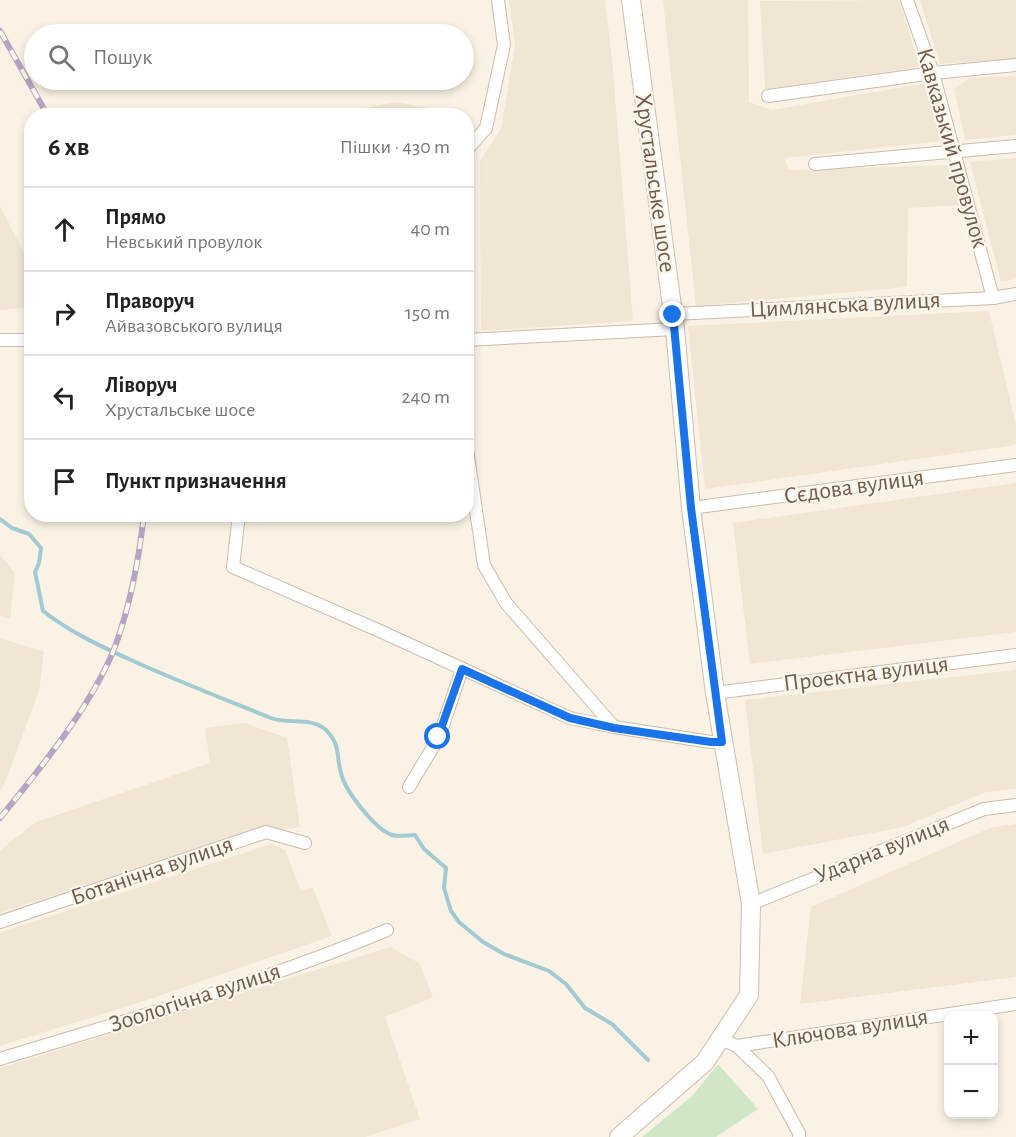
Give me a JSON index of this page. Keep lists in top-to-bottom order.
{
  "streets": {
    "street": [
      "Кавказький провулок",
      "Хрустальське шосе",
      "Цимлянська вулиця",
      "Сєдова вулиця",
      "Проектна вулиця",
      "Ударна вулиця",
      "Ботанічна вулиця",
      "Зоологічна вулиця",
      "Ключова вулиця"
    ]
  },
  "crossings": [
    ["Кавказький провулок", "Цимлянська вулиця"],
    ["Хрустальське шосе", "Цимлянська вулиця"],
    ["Хрустальське шосе", "Сєдова вулиця"],
    ["Хрустальське шосе", "Проектна вулиця"],
    ["Хрустальське шосе", "Ударна вулиця"],
    ["Хрустальське шосе", "Ключова вулиця"]
  ],
  "page": {
    "search": "Пошук",
    "heading": ["6 хв", "Пішки · 430 m"],
    "list": [
      ["Прямо", "Невський провулок", "40 m"],
      ["Праворуч", "Айвазовського вулиця", "150 m"],
      ["Ліворуч", "Хрустальське шосе", "240 m"],
      "Пункт призначення"
    ],
    "map_buttons": ["+", "−"]
  }
}
